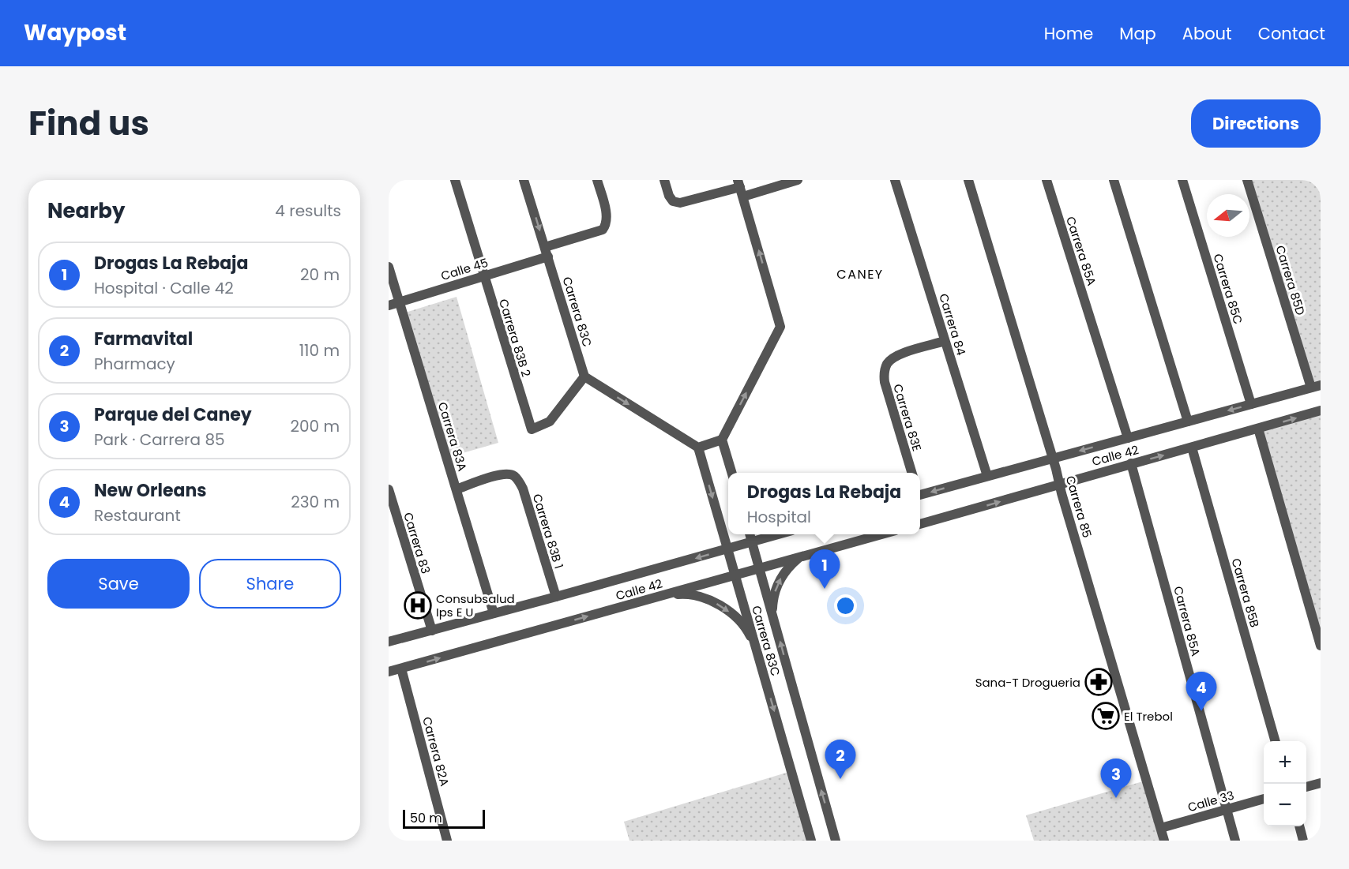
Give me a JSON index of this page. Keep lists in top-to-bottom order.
{
  "streets": {
    "street": [
      "Carrera 85A",
      "Calle 45",
      "Carrera 85D",
      "Carrera 85C",
      "Carrera 83C",
      "Carrera 84",
      "Carrera 83B 2",
      "Carrera 83E",
      "Carrera 83A",
      "Calle 42",
      "Carrera 85",
      "Carrera 83B 1",
      "Carrera 83",
      "Carrera 85B",
      "Carrera 82A",
      "Calle 33"
    ]
  },
  "crossings": [
    ["Carrera 85A", "Calle 42"],
    ["Carrera 85A", "Calle 33"],
    ["Calle 45", "Carrera 83C"],
    ["Calle 45", "Carrera 83B 2"],
    ["Calle 45", "Carrera 83A"],
    ["Carrera 85D", "Calle 42"],
    ["Carrera 85C", "Calle 42"],
    ["Carrera 83C", "Carrera 83B 2"],
    ["Carrera 83C", "Calle 42"],
    ["Carrera 84", "Carrera 83E"],
    ["Carrera 84", "Calle 42"],
    ["Carrera 83A", "Calle 42"],
    ["Carrera 83A", "Carrera 83B 1"],
    ["Calle 42", "Carrera 85"],
    ["Calle 42", "Carrera 83B 1"],
    ["Calle 42", "Carrera 83"],
    ["Calle 42", "Carrera 85B"],
    ["Calle 42", "Carrera 82A"],
    ["Carrera 85", "Calle 33"]
  ],
  "districts": ["CANEY"],
  "places": {
    "hospital": ["Consubsalud Ips E U"],
    "pharmacy": ["Sana-T Drogueria"],
    "supermarket": ["El Trebol"]
  },
  "scale_bar": "50 m",
  "north": "left",
  "page": {
    "header": "Waypost",
    "nav": [
      "Home",
      "Map",
      "About",
      "Contact"
    ],
    "title": "Find us",
    "buttons": [
      "Directions",
      ["Save", "Share"]
    ],
    "heading": ["Nearby", "4 results"],
    "list": [
      {
        "mark": "1",
        "name": "Drogas La Rebaja",
        "note": "Hospital · Calle 42",
        "value": "20 m"
      },
      {
        "mark": "2",
        "name": "Farmavital",
        "note": "Pharmacy",
        "value": "110 m"
      },
      {
        "mark": "3",
        "name": "Parque del Caney",
        "note": "Park · Carrera 85",
        "value": "200 m"
      },
      {
        "mark": "4",
        "name": "New Orleans",
        "note": "Restaurant",
        "value": "230 m"
      }
    ],
    "popup": ["Drogas La Rebaja", "Hospital"],
    "pins": [
      "1",
      "4",
      "2",
      "3"
    ],
    "map_buttons": ["+", "−"],
    "scale": "50 m"
  }
}
